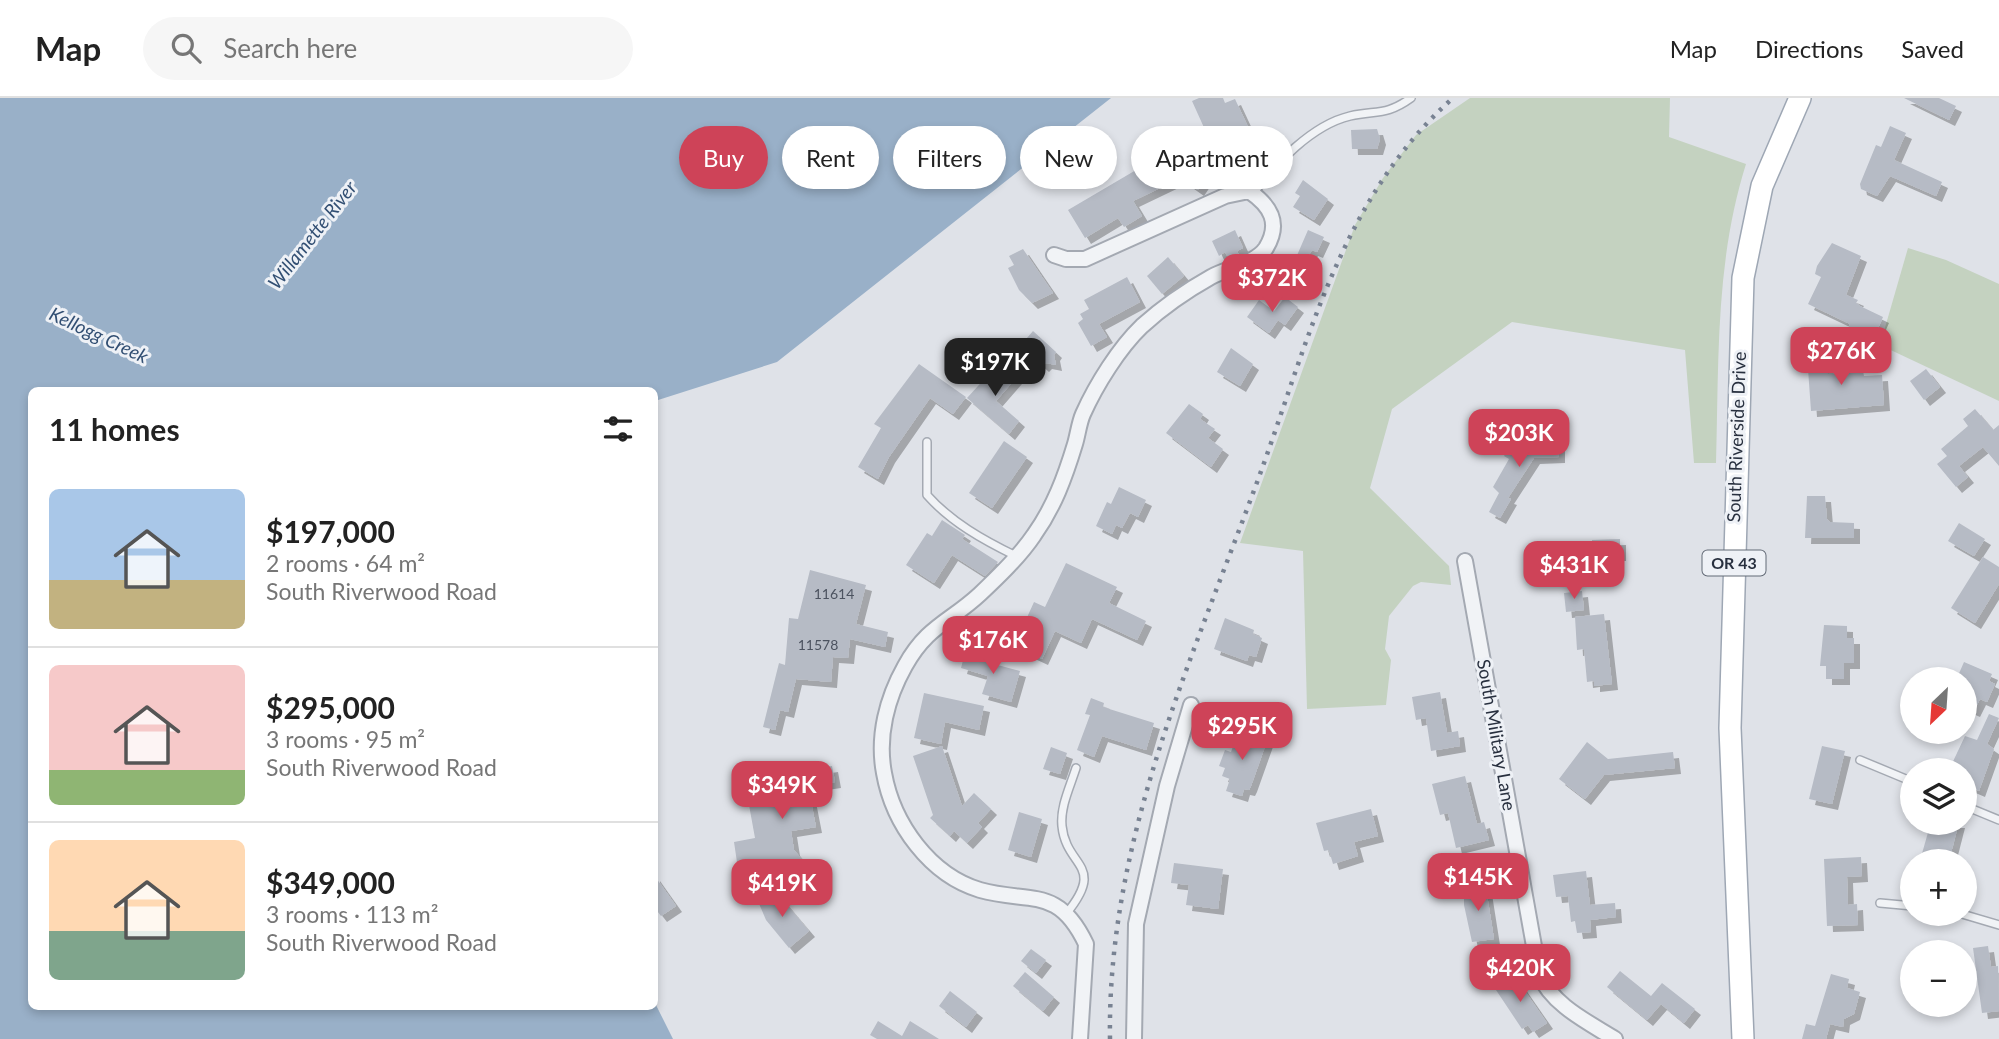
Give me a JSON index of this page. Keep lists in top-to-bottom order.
{
  "streets": {
    "main road": ["South Riverside Drive", "OR 43"],
    "street": ["South Military Lane"]
  },
  "water": ["Willamette River", "Kellogg Creek"],
  "house_numbers": ["11614", "11578"],
  "north": "bottom left",
  "page": {
    "header": "Map",
    "search": "Search here",
    "nav": ["Map", "Directions", "Saved"],
    "chip": [
      "Buy",
      "Rent",
      "Filters",
      "New",
      "Apartment"
    ],
    "price": [
      "$372K",
      "$276K",
      "$197K",
      "$203K",
      "$431K",
      "$176K",
      "$295K",
      "$349K",
      "$145K",
      "$419K",
      "$420K"
    ],
    "heading": "11 homes",
    "list": [
      {
        "name": "$197,000",
        "note": "2 rooms · 64 m² · South Riverwood Road"
      },
      {
        "name": "$295,000",
        "note": "3 rooms · 95 m² · South Riverwood Road"
      },
      {
        "name": "$349,000",
        "note": "3 rooms · 113 m² · South Riverwood Road"
      }
    ],
    "map_buttons": ["+", "−"]
  }
}
